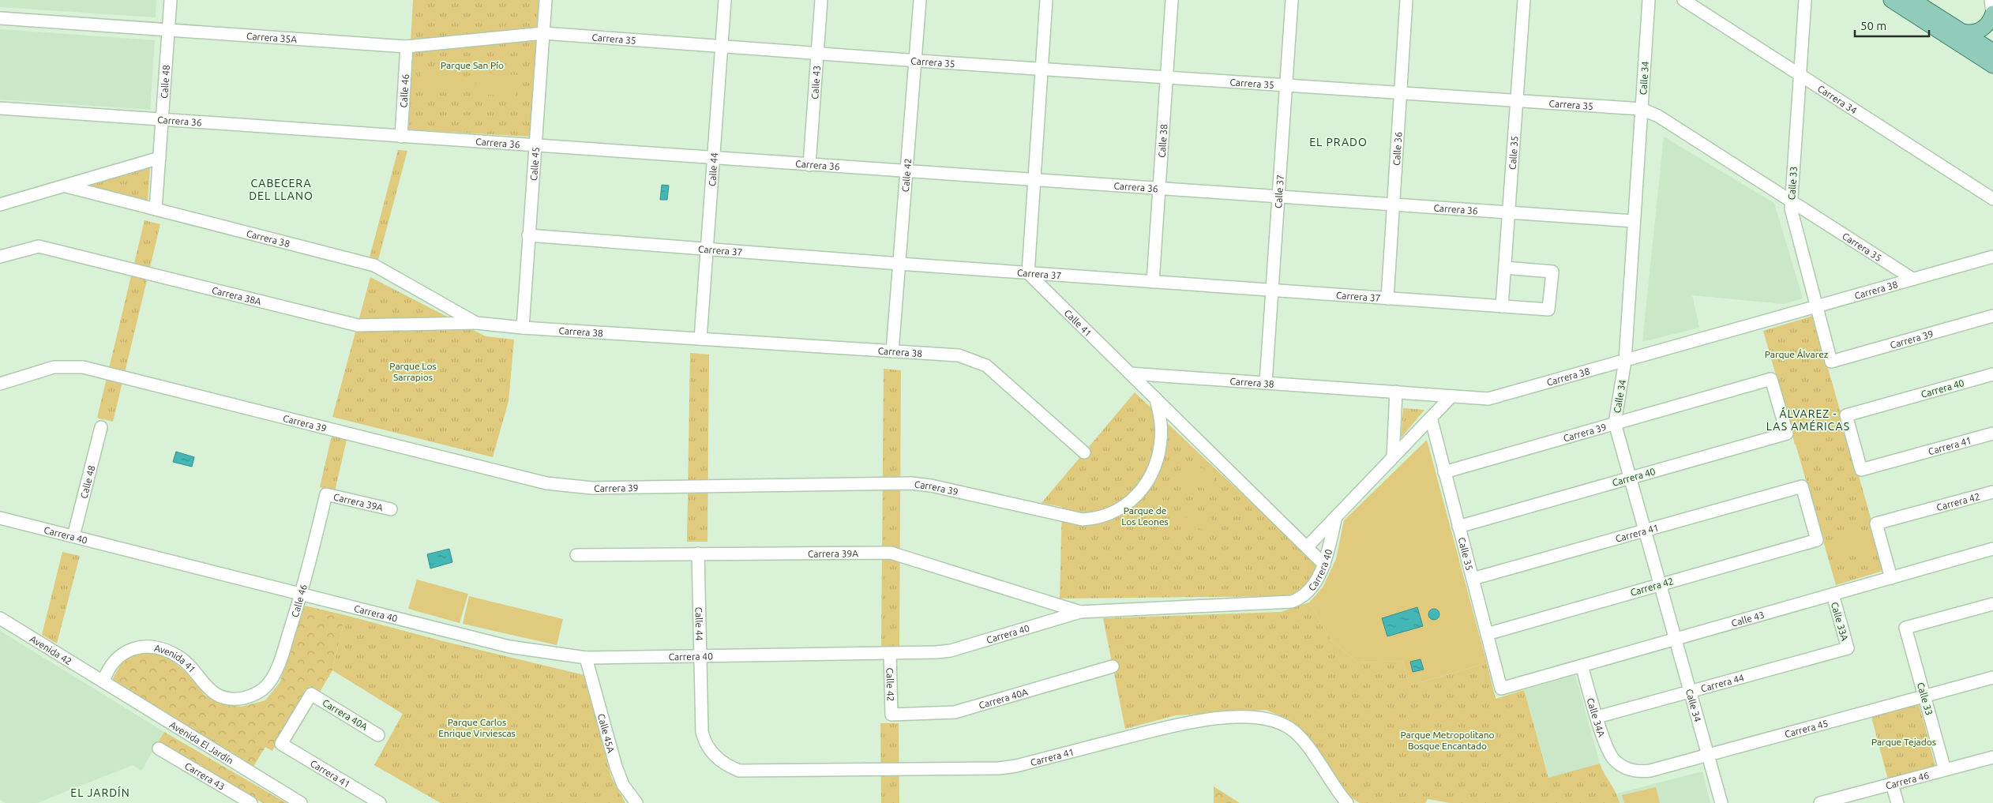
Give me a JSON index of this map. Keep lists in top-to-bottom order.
{
  "streets": {
    "street": [
      "Carrera 35A",
      "Carrera 35",
      "Calle 34",
      "Calle 48",
      "Calle 43",
      "Calle 46",
      "Carrera 34",
      "Carrera 36",
      "Calle 38",
      "Calle 36",
      "Calle 35",
      "Calle 45",
      "Calle 44",
      "Calle 42",
      "Calle 33",
      "Calle 37",
      "Carrera 38",
      "Carrera 37",
      "Carrera 38A",
      "Calle 41",
      "Carrera 39",
      "Carrera 40",
      "Carrera 41",
      "Carrera 42",
      "Carrera 39A",
      "Calle 33A",
      "Avenida 42",
      "Avenida 41",
      "Carrera 44",
      "Carrera 40A",
      "Calle 34A",
      "Carrera 45",
      "Calle 45A",
      "Avenida El Jardín",
      "Carrera 43",
      "Carrera 46"
    ]
  },
  "crossings": [
    ["Carrera 35A", "Carrera 35"],
    ["Carrera 35A", "Calle 48"],
    ["Carrera 35A", "Calle 46"],
    ["Carrera 35A", "Calle 45"],
    ["Carrera 35", "Calle 34"],
    ["Carrera 35", "Calle 43"],
    ["Carrera 35", "Calle 38"],
    ["Carrera 35", "Calle 36"],
    ["Carrera 35", "Calle 35"],
    ["Carrera 35", "Calle 45"],
    ["Carrera 35", "Calle 44"],
    ["Carrera 35", "Calle 42"],
    ["Carrera 35", "Calle 33"],
    ["Carrera 35", "Calle 37"],
    ["Carrera 35", "Carrera 38"],
    ["Calle 34", "Calle 43"],
    ["Calle 34", "Carrera 36"],
    ["Calle 34", "Carrera 38"],
    ["Calle 34", "Carrera 39"],
    ["Calle 34", "Carrera 40"],
    ["Calle 34", "Carrera 41"],
    ["Calle 34", "Carrera 42"],
    ["Calle 34", "Carrera 44"],
    ["Calle 34", "Carrera 45"],
    ["Calle 48", "Carrera 36"],
    ["Calle 48", "Carrera 38"],
    ["Calle 48", "Carrera 40"],
    ["Calle 43", "Carrera 36"],
    ["Calle 43", "Calle 35"],
    ["Calle 43", "Carrera 42"],
    ["Calle 43", "Calle 33A"],
    ["Calle 43", "Calle 34A"],
    ["Calle 46", "Carrera 36"],
    ["Calle 46", "Carrera 40"],
    ["Calle 46", "Carrera 39A"],
    ["Calle 46", "Avenida 41"],
    ["Carrera 34", "Calle 33"],
    ["Carrera 36", "Calle 38"],
    ["Carrera 36", "Calle 36"],
    ["Carrera 36", "Calle 35"],
    ["Carrera 36", "Calle 45"],
    ["Carrera 36", "Calle 44"],
    ["Carrera 36", "Calle 42"],
    ["Carrera 36", "Calle 37"],
    ["Calle 38", "Carrera 37"],
    ["Calle 36", "Carrera 37"],
    ["Calle 35", "Carrera 37"],
    ["Calle 35", "Carrera 39"],
    ["Calle 35", "Carrera 40"],
    ["Calle 35", "Carrera 41"],
    ["Calle 35", "Carrera 42"],
    ["Calle 45", "Carrera 38"],
    ["Calle 45", "Carrera 37"],
    ["Calle 44", "Carrera 38"],
    ["Calle 44", "Carrera 37"],
    ["Calle 44", "Carrera 40"],
    ["Calle 44", "Carrera 41"],
    ["Calle 44", "Carrera 39A"],
    ["Calle 42", "Carrera 38"],
    ["Calle 42", "Carrera 37"],
    ["Calle 42", "Carrera 40"],
    ["Calle 42", "Carrera 40A"],
    ["Calle 33", "Carrera 38"],
    ["Calle 33", "Carrera 39"],
    ["Calle 33", "Carrera 45"],
    ["Calle 33", "Carrera 46"],
    ["Calle 37", "Carrera 38"],
    ["Calle 37", "Carrera 37"],
    ["Carrera 38", "Carrera 38A"],
    ["Carrera 38", "Calle 41"],
    ["Carrera 38", "Carrera 40"],
    ["Carrera 37", "Calle 41"],
    ["Calle 41", "Carrera 39"],
    ["Calle 41", "Carrera 40"],
    ["Carrera 39", "Carrera 40"],
    ["Carrera 40", "Carrera 41"],
    ["Carrera 40", "Carrera 39A"],
    ["Carrera 40", "Calle 45A"],
    ["Carrera 41", "Carrera 42"],
    ["Carrera 41", "Carrera 40A"],
    ["Calle 33A", "Carrera 44"],
    ["Avenida 42", "Avenida 41"],
    ["Avenida 42", "Avenida El Jardín"],
    ["Avenida 41", "Avenida El Jardín"],
    ["Carrera 44", "Calle 34A"],
    ["Calle 34A", "Carrera 45"]
  ],
  "districts": [
    "EL PRADO",
    "CABECERA DEL LLANO",
    "ÁLVAREZ - LAS AMÉRICAS",
    "EL JARDÍN"
  ],
  "parks": [
    "Parque San Pío",
    "Parque Álvarez",
    "Parque Los Sarrapios",
    "Parque de Los Leones",
    "Parque Carlos Enrique Virviescas",
    "Parque Metropolitano Bosque Encantado",
    "Parque Tejados"
  ],
  "scale_bar": "50 m"
}
